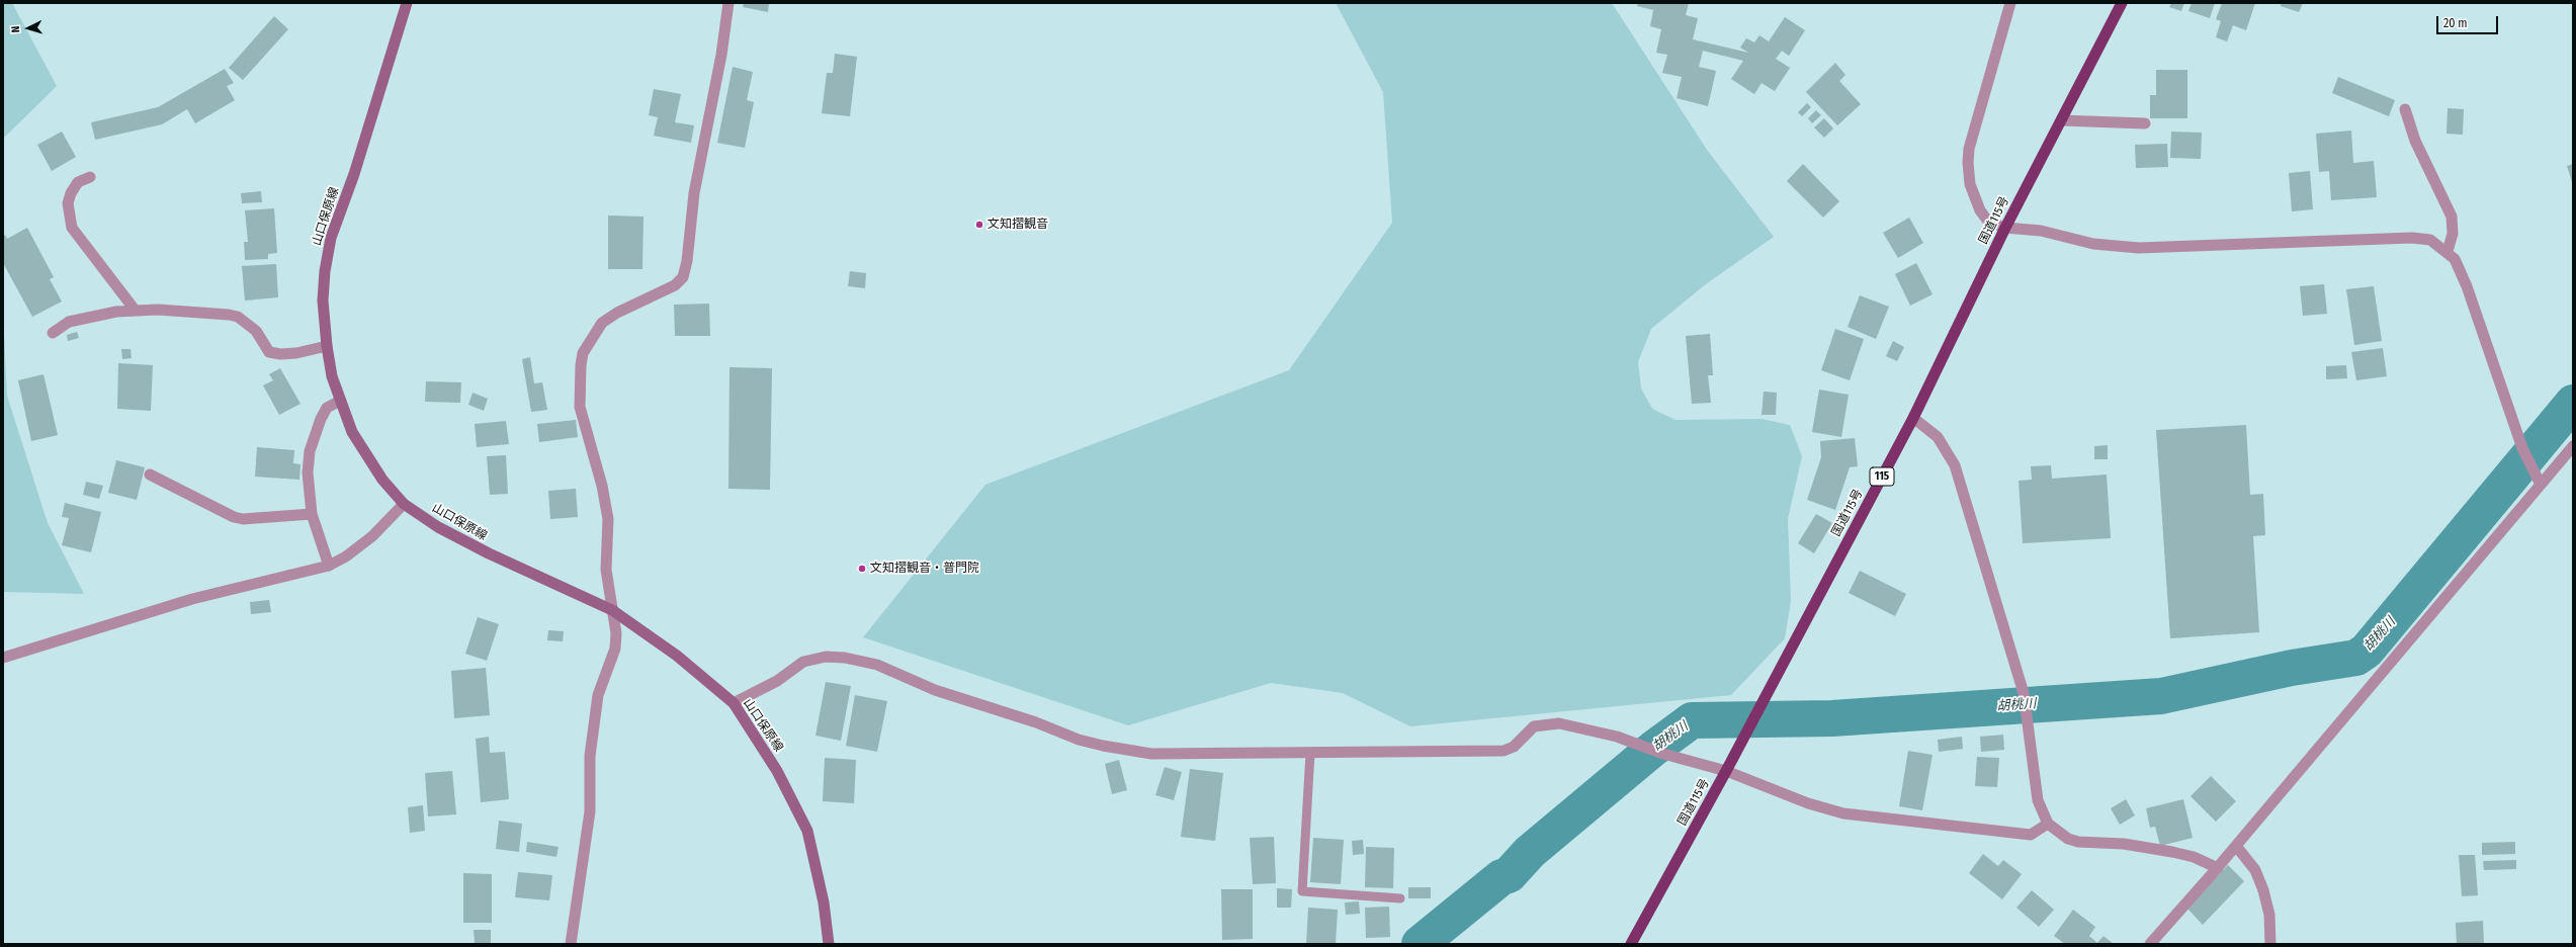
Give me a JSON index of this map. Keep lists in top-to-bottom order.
{
  "streets": {
    "highway": ["国道115号", "115"],
    "main road": ["山口保原線"]
  },
  "water": ["胡桃川"],
  "places": ["文知摺観音", "文知摺観音・普門院"],
  "scale_bar": "20 m",
  "north": "left"
}
